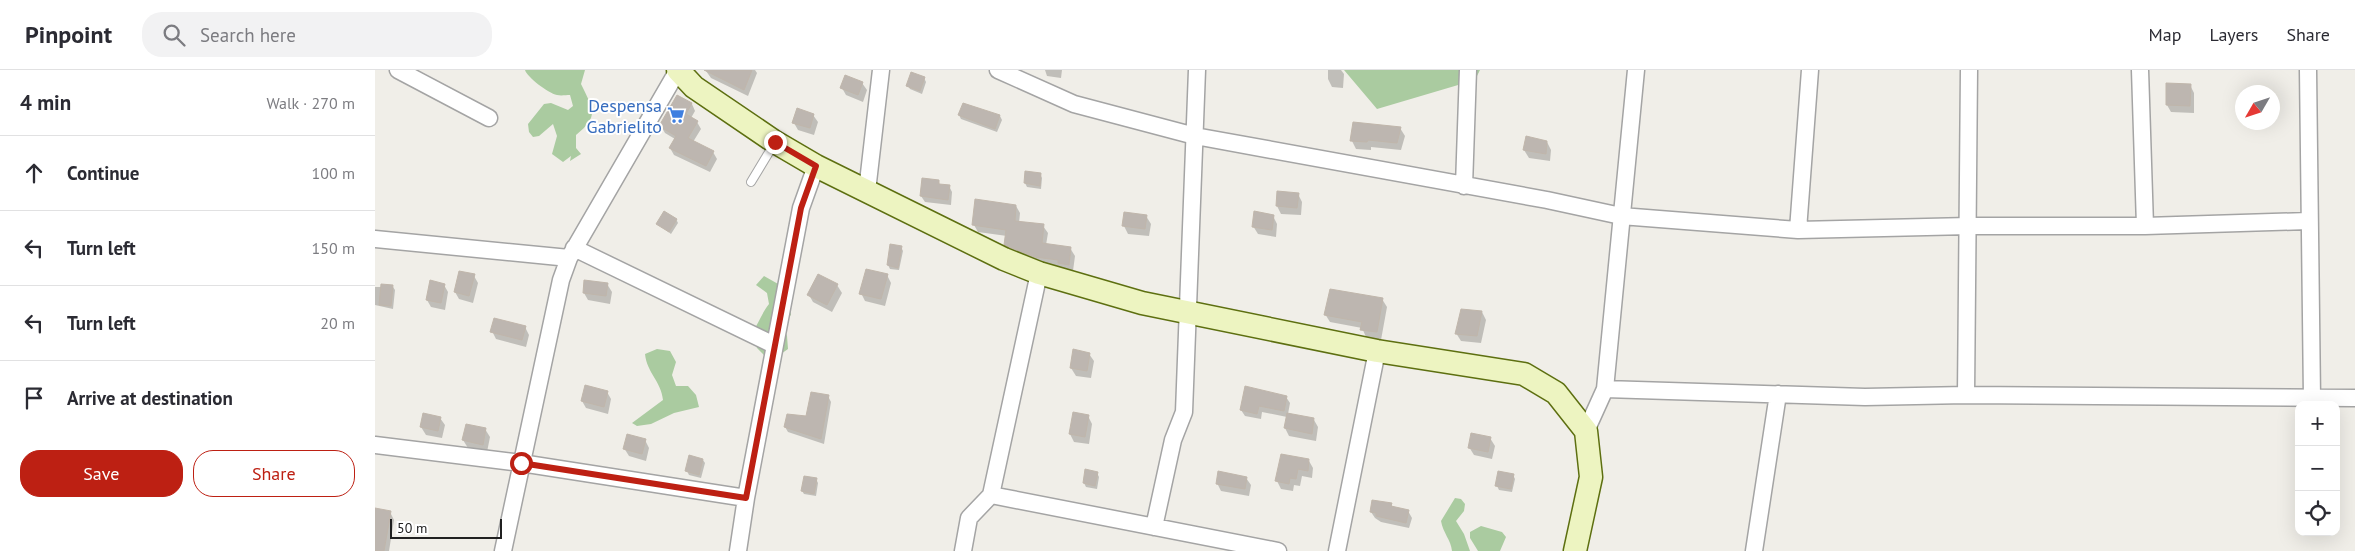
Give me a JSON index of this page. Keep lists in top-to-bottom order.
{
  "places": {
    "supermarket": ["Despensa Gabrielito"]
  },
  "scale_bar": "50 m",
  "north": "bottom left",
  "page": {
    "header": "Pinpoint",
    "search": "Search here",
    "nav": ["Map", "Layers", "Share"],
    "heading": ["4 min", "Walk · 270 m"],
    "list": [
      ["Continue", "100 m"],
      ["Turn left", "150 m"],
      ["Turn left", "20 m"],
      "Arrive at destination"
    ],
    "map_buttons": ["+", "−"],
    "buttons": ["Save", "Share"],
    "scale": "50 m"
  }
}
